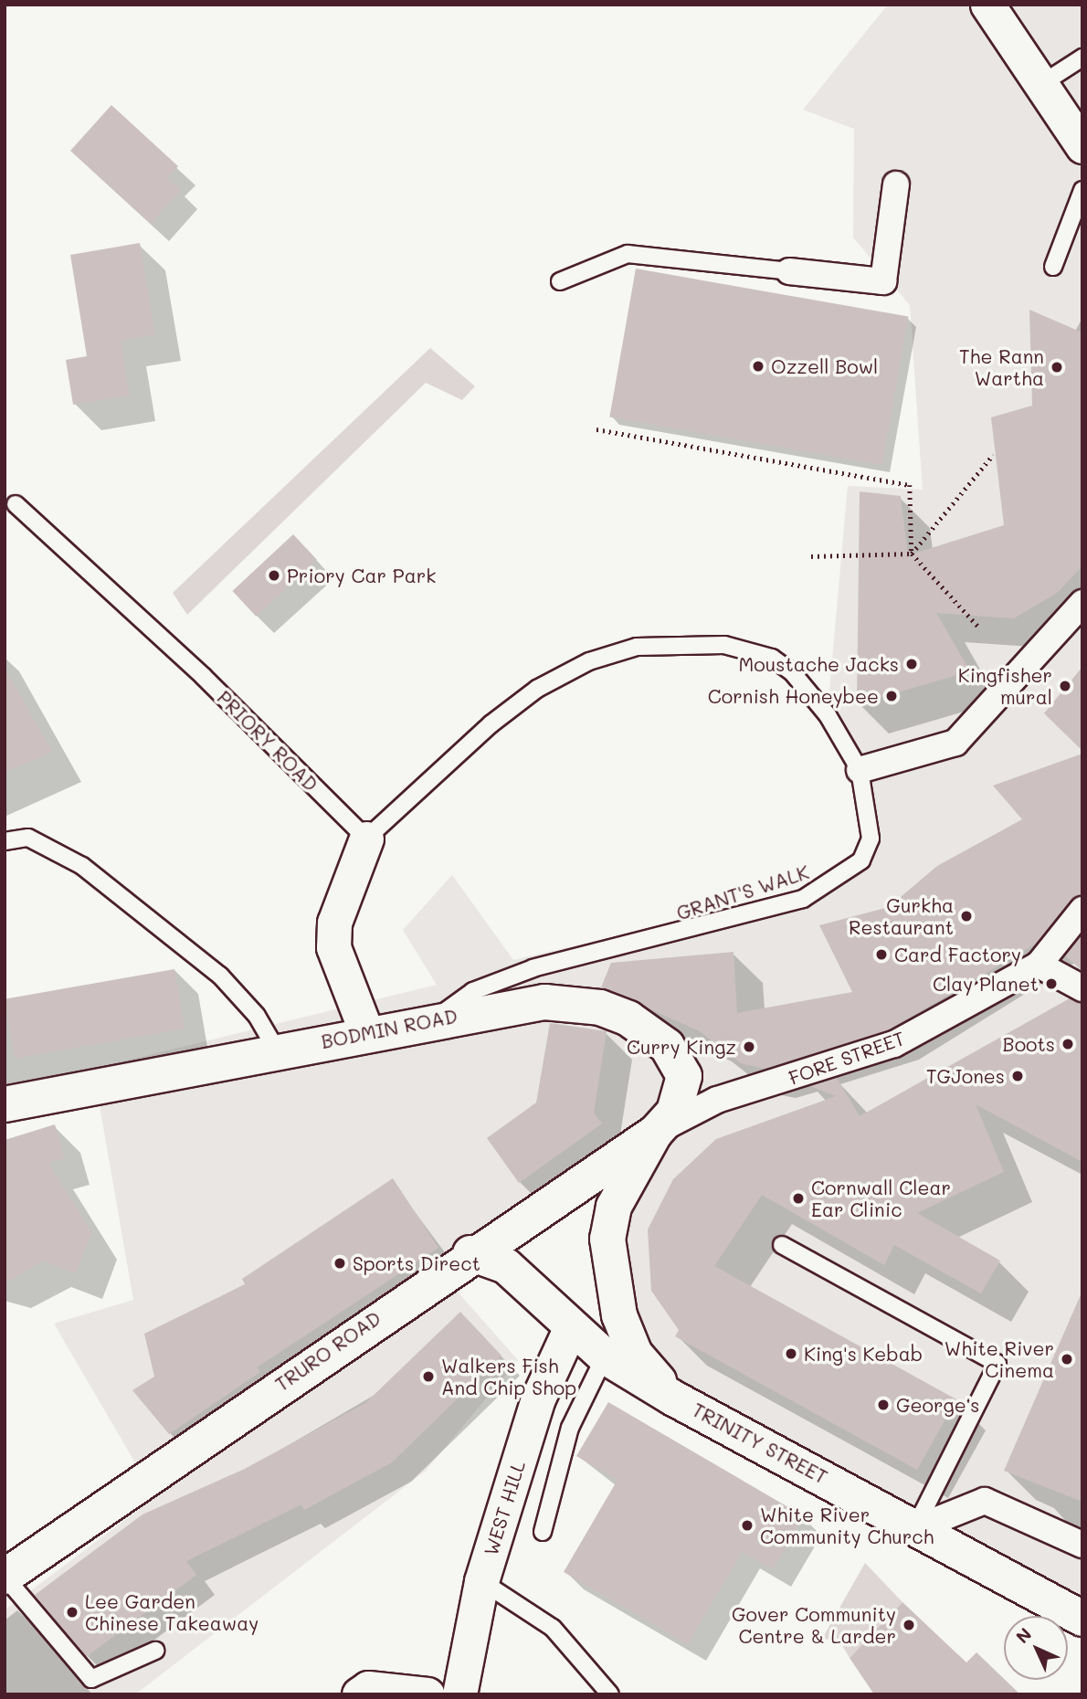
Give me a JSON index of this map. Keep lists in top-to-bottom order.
{
  "streets": {
    "main road": ["BODMIN ROAD", "TRURO ROAD", "TRINITY STREET"],
    "street": ["FORE STREET", "WEST HILL"],
    "lane": ["PRIORY ROAD", "GRANT'S WALK"]
  },
  "crossings": [
    ["PRIORY ROAD", "GRANT'S WALK"],
    ["GRANT'S WALK", "BODMIN ROAD"],
    ["BODMIN ROAD", "FORE STREET"],
    ["BODMIN ROAD", "TRURO ROAD"],
    ["BODMIN ROAD", "TRINITY STREET"],
    ["FORE STREET", "TRURO ROAD"],
    ["FORE STREET", "TRINITY STREET"],
    ["TRURO ROAD", "TRINITY STREET"],
    ["TRINITY STREET", "WEST HILL"]
  ],
  "places": [
    "Ozzell Bowl",
    "The Rann Wartha",
    "Priory Car Park",
    "Moustache Jacks",
    "Kingfisher mural",
    "Cornish Honeybee",
    "Gurkha Restaurant",
    "Card Factory",
    "Clay Planet",
    "Boots",
    "Curry Kingz",
    "TGJones",
    "Cornwall Clear Ear Clinic",
    "Sports Direct",
    "King's Kebab",
    "White River Cinema",
    "Walkers Fish And Chip Shop",
    "George's",
    "White River Community Church",
    "Lee Garden Chinese Takeaway",
    "Gover Community Centre & Larder"
  ],
  "north": "top left"
}
